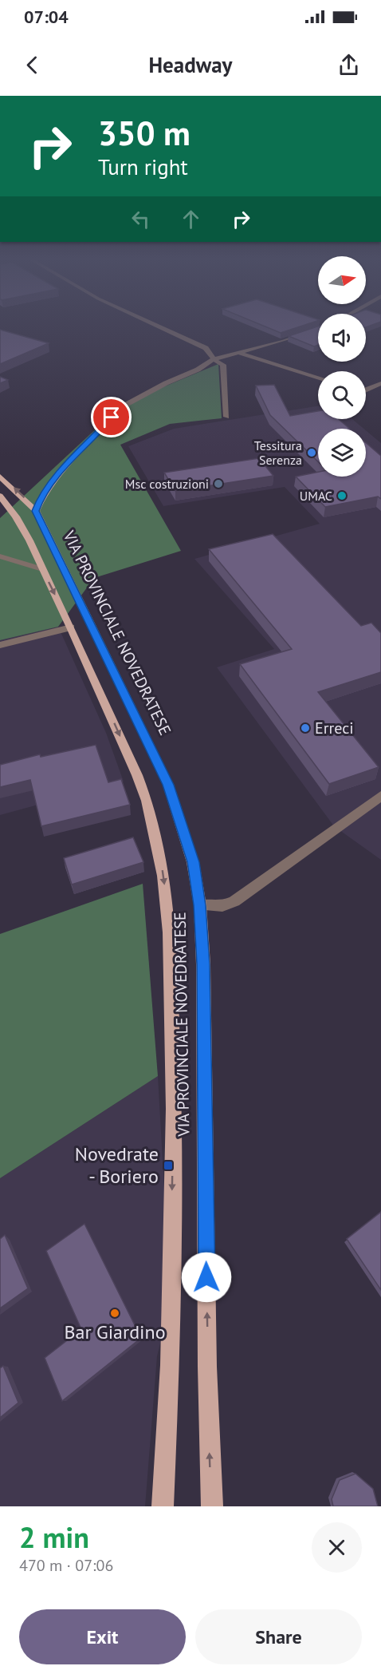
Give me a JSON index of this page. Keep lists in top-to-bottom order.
{
  "streets": {
    "main road": ["VIA PROVINCIALE NOVEDRATESE"]
  },
  "places": {
    "other": [
      "Tessitura Serenza",
      "Msc costruzioni",
      "UMAC",
      "Erreci",
      "Bar Giardino"
    ],
    "transit": ["Novedrate - Boriero"]
  },
  "north": "right",
  "page": {
    "status": "07:04",
    "header": "Headway",
    "turn": ["350 m", "Turn right"],
    "heading": ["2 min", "470 m · 07:06"],
    "buttons": ["Exit", "Share"]
  }
}
